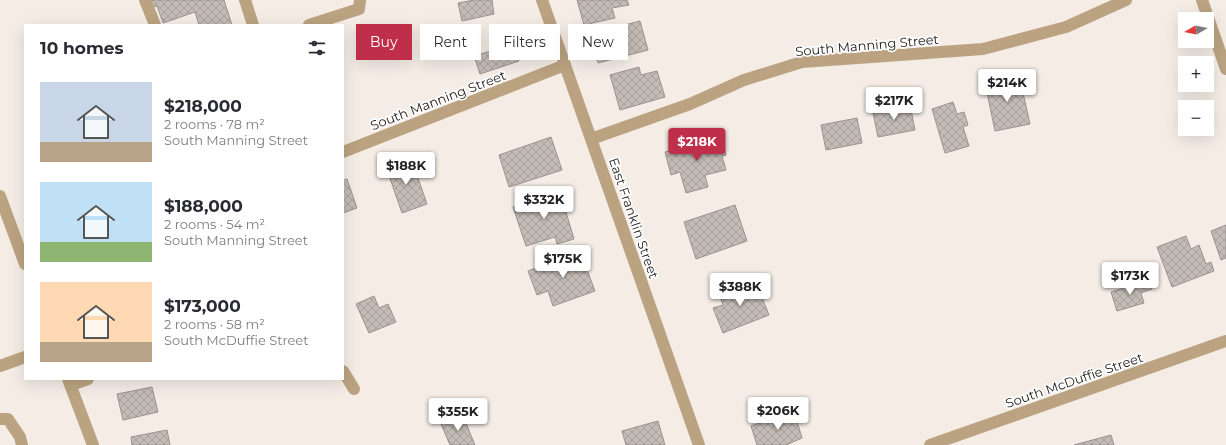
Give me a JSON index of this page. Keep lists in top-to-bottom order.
{
  "streets": {
    "street": ["South Manning Street", "East Franklin Street", "South McDuffie Street"]
  },
  "crossings": [
    ["South Manning Street", "East Franklin Street"]
  ],
  "north": "left",
  "page": {
    "map_buttons": ["+", "−"],
    "chip": [
      "Buy",
      "Rent",
      "Filters",
      "New"
    ],
    "heading": "10 homes",
    "price": [
      "$214K",
      "$217K",
      "$218K",
      "$188K",
      "$332K",
      "$175K",
      "$173K",
      "$388K",
      "$206K",
      "$355K"
    ],
    "list": [
      {
        "name": "$218,000",
        "note": "2 rooms · 78 m² · South Manning Street"
      },
      {
        "name": "$188,000",
        "note": "2 rooms · 54 m² · South Manning Street"
      },
      {
        "name": "$173,000",
        "note": "2 rooms · 58 m² · South McDuffie Street"
      }
    ]
  }
}
